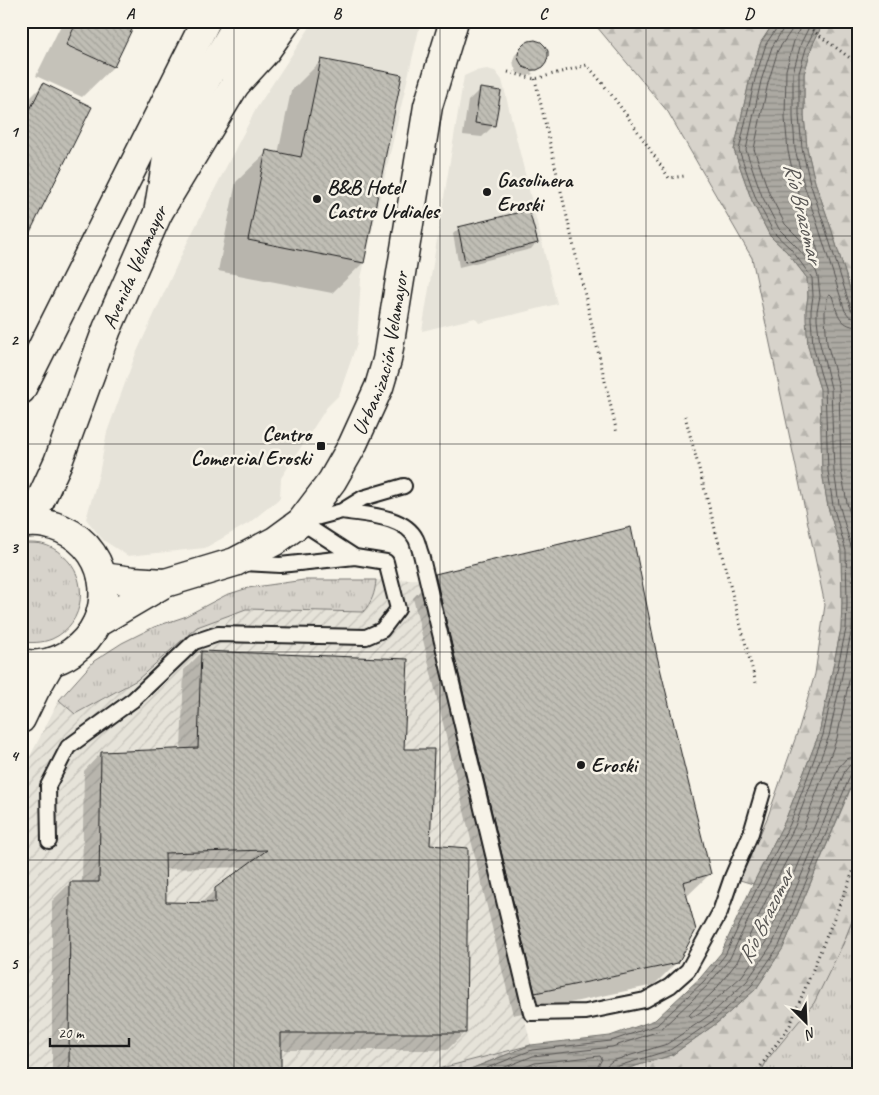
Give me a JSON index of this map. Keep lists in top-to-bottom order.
{
  "streets": {
    "main road": ["Avenida Velamayor", "Urbanización Velamayor"]
  },
  "water": ["Río Brazomar"],
  "places": {
    "other": ["Gasolinera Eroski", "B&B Hotel Castro Urdiales", "Eroski"],
    "transit": ["Centro Comercial Eroski"]
  },
  "scale_bar": "20 m",
  "north": "bottom right",
  "grid": {
    "columns": [
      "A",
      "B",
      "C",
      "D"
    ],
    "rows": [
      "1",
      "2",
      "3",
      "4",
      "5"
    ]
  }
}
